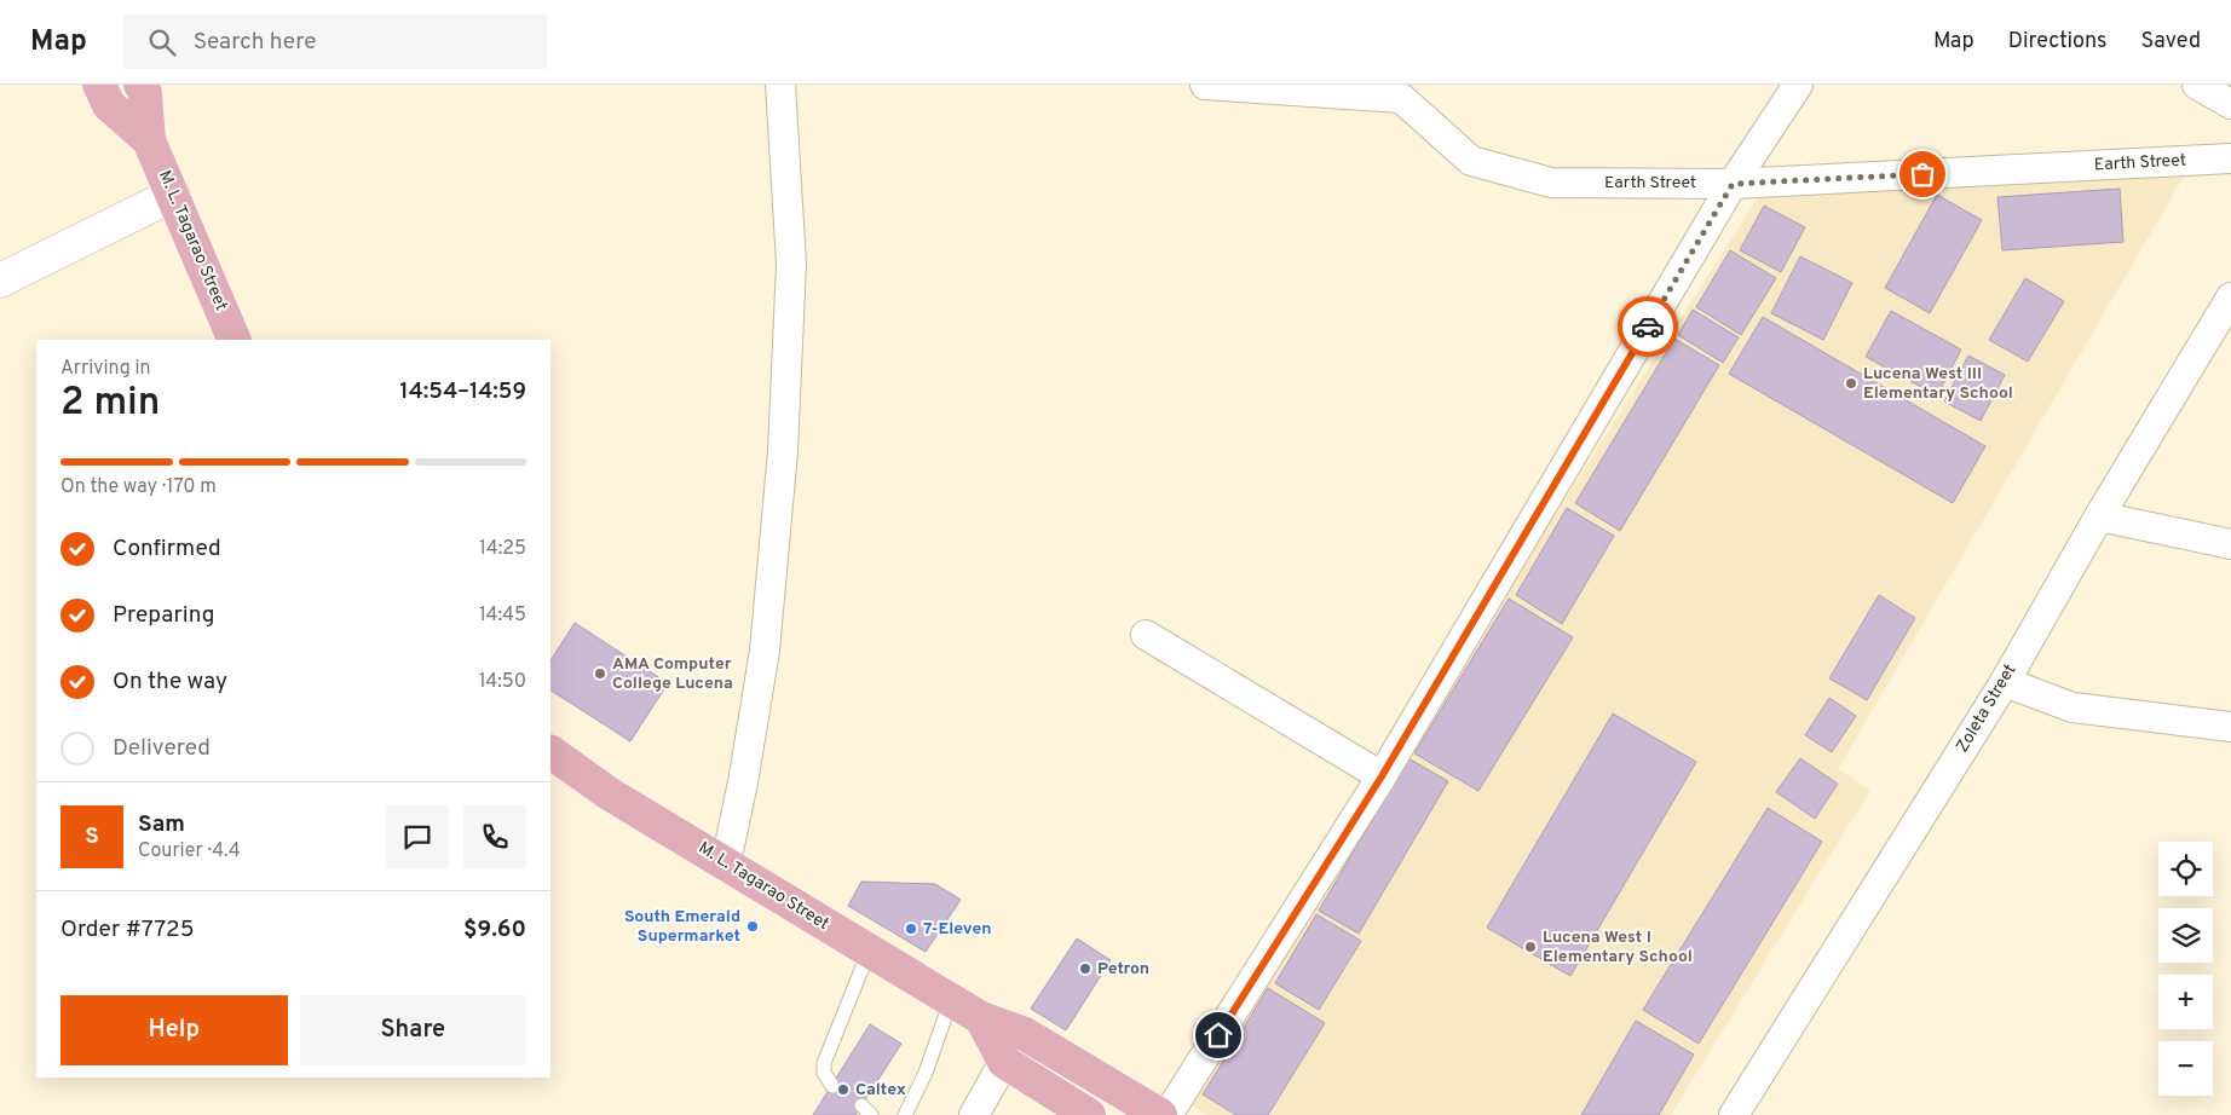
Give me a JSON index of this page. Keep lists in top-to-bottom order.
{
  "streets": {
    "main road": ["M. L. Tagarao Street"],
    "street": ["Earth Street", "Zoleta Street"]
  },
  "places": [
    "Lucena West III Elementary School",
    "AMA Computer College Lucena",
    "South Emerald Supermarket",
    "7-Eleven",
    "Lucena West I Elementary School",
    "Petron",
    "Caltex"
  ],
  "page": {
    "header": "Map",
    "search": "Search here",
    "nav": ["Map", "Directions", "Saved"],
    "heading": ["2 min", "Arriving in", "14:54–14:59"],
    "panel": [
      "Sam",
      "Courier · 4.4",
      "Order #7725",
      "$9.60"
    ],
    "bar": "On the way · 170 m",
    "list": [
      ["Confirmed", "14:25"],
      ["Preparing", "14:45"],
      ["On the way", "14:50"],
      "Delivered"
    ],
    "round": "S",
    "map_buttons": ["+", "−"],
    "buttons": ["Help", "Share"]
  }
}
